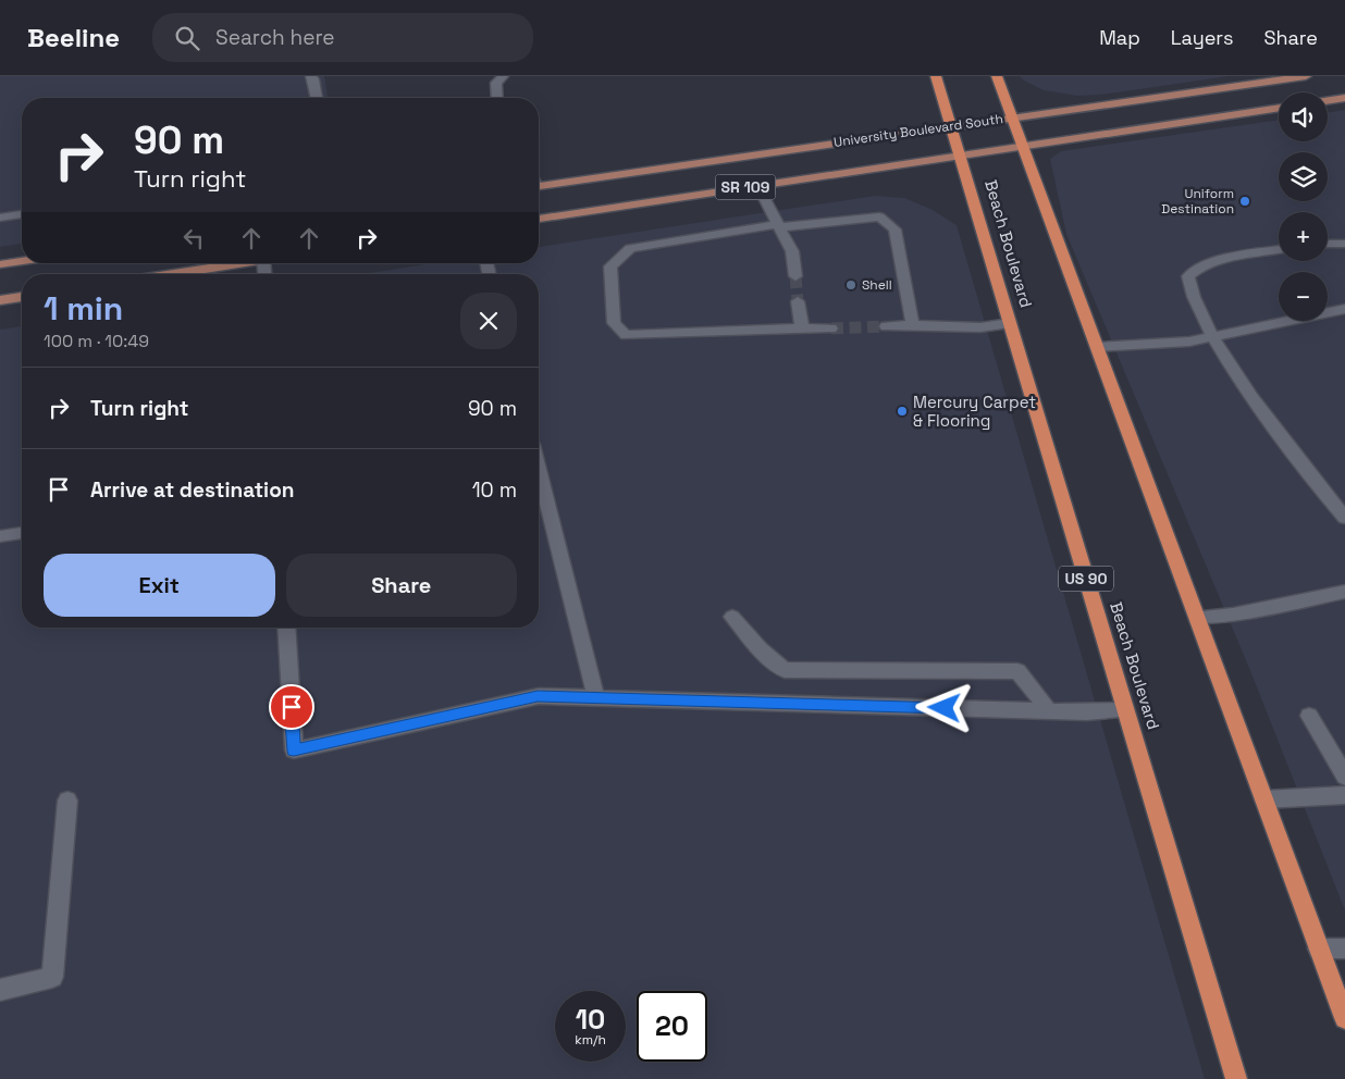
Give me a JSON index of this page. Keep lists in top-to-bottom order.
{
  "streets": {
    "highway": ["Beach Boulevard", "US 90"],
    "main road": ["University Boulevard South", "SR 109"]
  },
  "crossings": [
    ["University Boulevard South", "Beach Boulevard"]
  ],
  "places": ["Uniform Destination", "Shell", "Mercury Carpet & Flooring"],
  "page": {
    "header": "Beeline",
    "search": "Search here",
    "nav": ["Map", "Layers", "Share"],
    "map_buttons": ["+", "−"],
    "turn": ["90 m", "Turn right"],
    "heading": ["1 min", "100 m · 10:49"],
    "list": [
      {
        "name": "Turn right",
        "value": "90 m"
      },
      {
        "name": "Arrive at destination",
        "value": "10 m"
      }
    ],
    "buttons": ["Exit", "Share"],
    "speed": "10 km/h",
    "limit": "20"
  }
}
